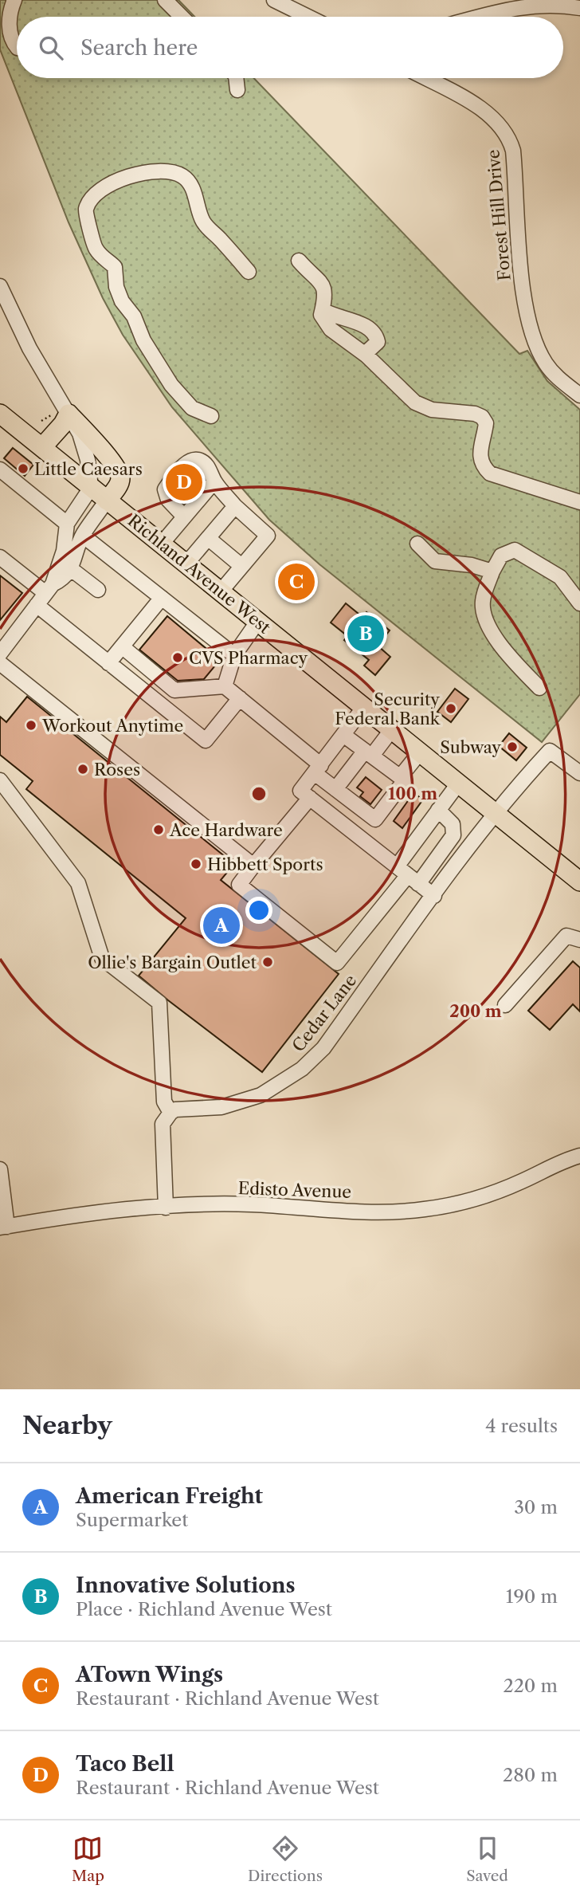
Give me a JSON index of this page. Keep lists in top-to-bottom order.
{
  "streets": {
    "main road": ["Richland Avenue West"],
    "street": ["Forest Hill Drive", "Cedar Lane", "Edisto Avenue"]
  },
  "crossings": [
    ["Richland Avenue West", "Cedar Lane"]
  ],
  "places": [
    "Little Caesars",
    "CVS Pharmacy",
    "Security Federal Bank",
    "Workout Anytime",
    "Subway",
    "Roses",
    "Ace Hardware",
    "Hibbett Sports",
    "Ollie's Bargain Outlet"
  ],
  "page": {
    "search": "Search here",
    "pins": [
      "D",
      "C",
      "B",
      "A"
    ],
    "heading": ["Nearby", "4 results"],
    "list": [
      {
        "mark": "A",
        "name": "American Freight",
        "note": "Supermarket",
        "value": "30 m"
      },
      {
        "mark": "B",
        "name": "Innovative Solutions",
        "note": "Place · Richland Avenue West",
        "value": "190 m"
      },
      {
        "mark": "C",
        "name": "ATown Wings",
        "note": "Restaurant · Richland Avenue West",
        "value": "220 m"
      },
      {
        "mark": "D",
        "name": "Taco Bell",
        "note": "Restaurant · Richland Avenue West",
        "value": "280 m"
      }
    ],
    "nav": ["Map", "Directions", "Saved"]
  },
  "rings": ["100 m", "200 m"]
}
